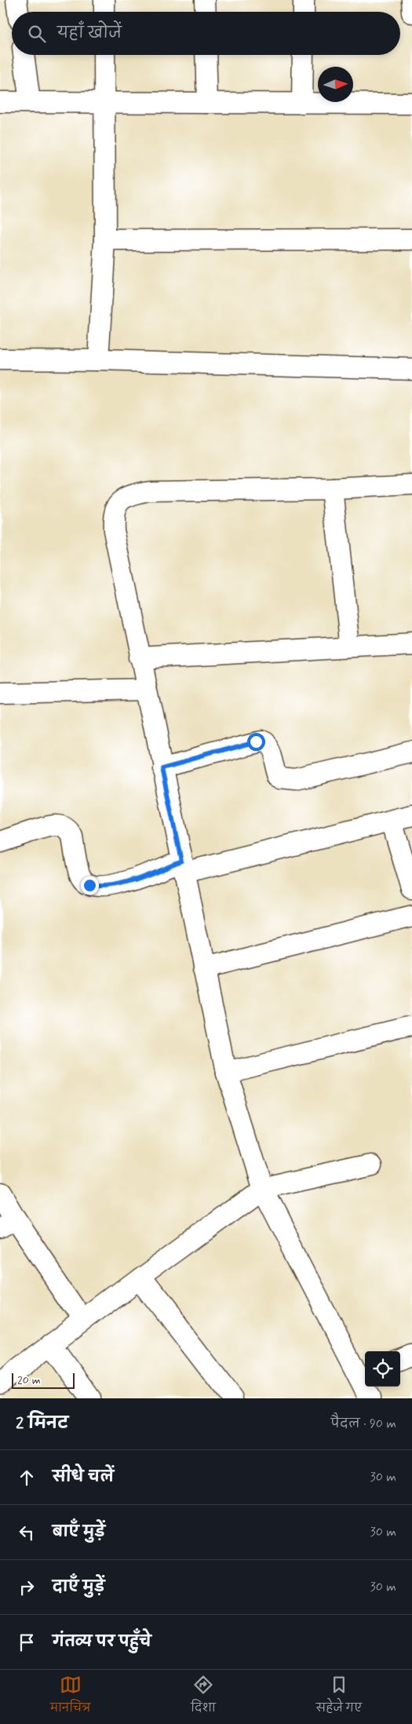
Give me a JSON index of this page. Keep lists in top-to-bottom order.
{
  "scale_bar": "20 m",
  "north": "right",
  "page": {
    "search": "यहाँ खोजें",
    "scale": "20 m",
    "heading": ["2 मिनट", "पैदल · 90 m"],
    "list": [
      ["सीधे चलें", "30 m"],
      ["बाएँ मुड़ें", "30 m"],
      ["दाएँ मुड़ें", "30 m"],
      "गंतव्य पर पहुँचे"
    ],
    "nav": ["मानचित्र", "दिशा", "सहेजे गए"]
  }
}
